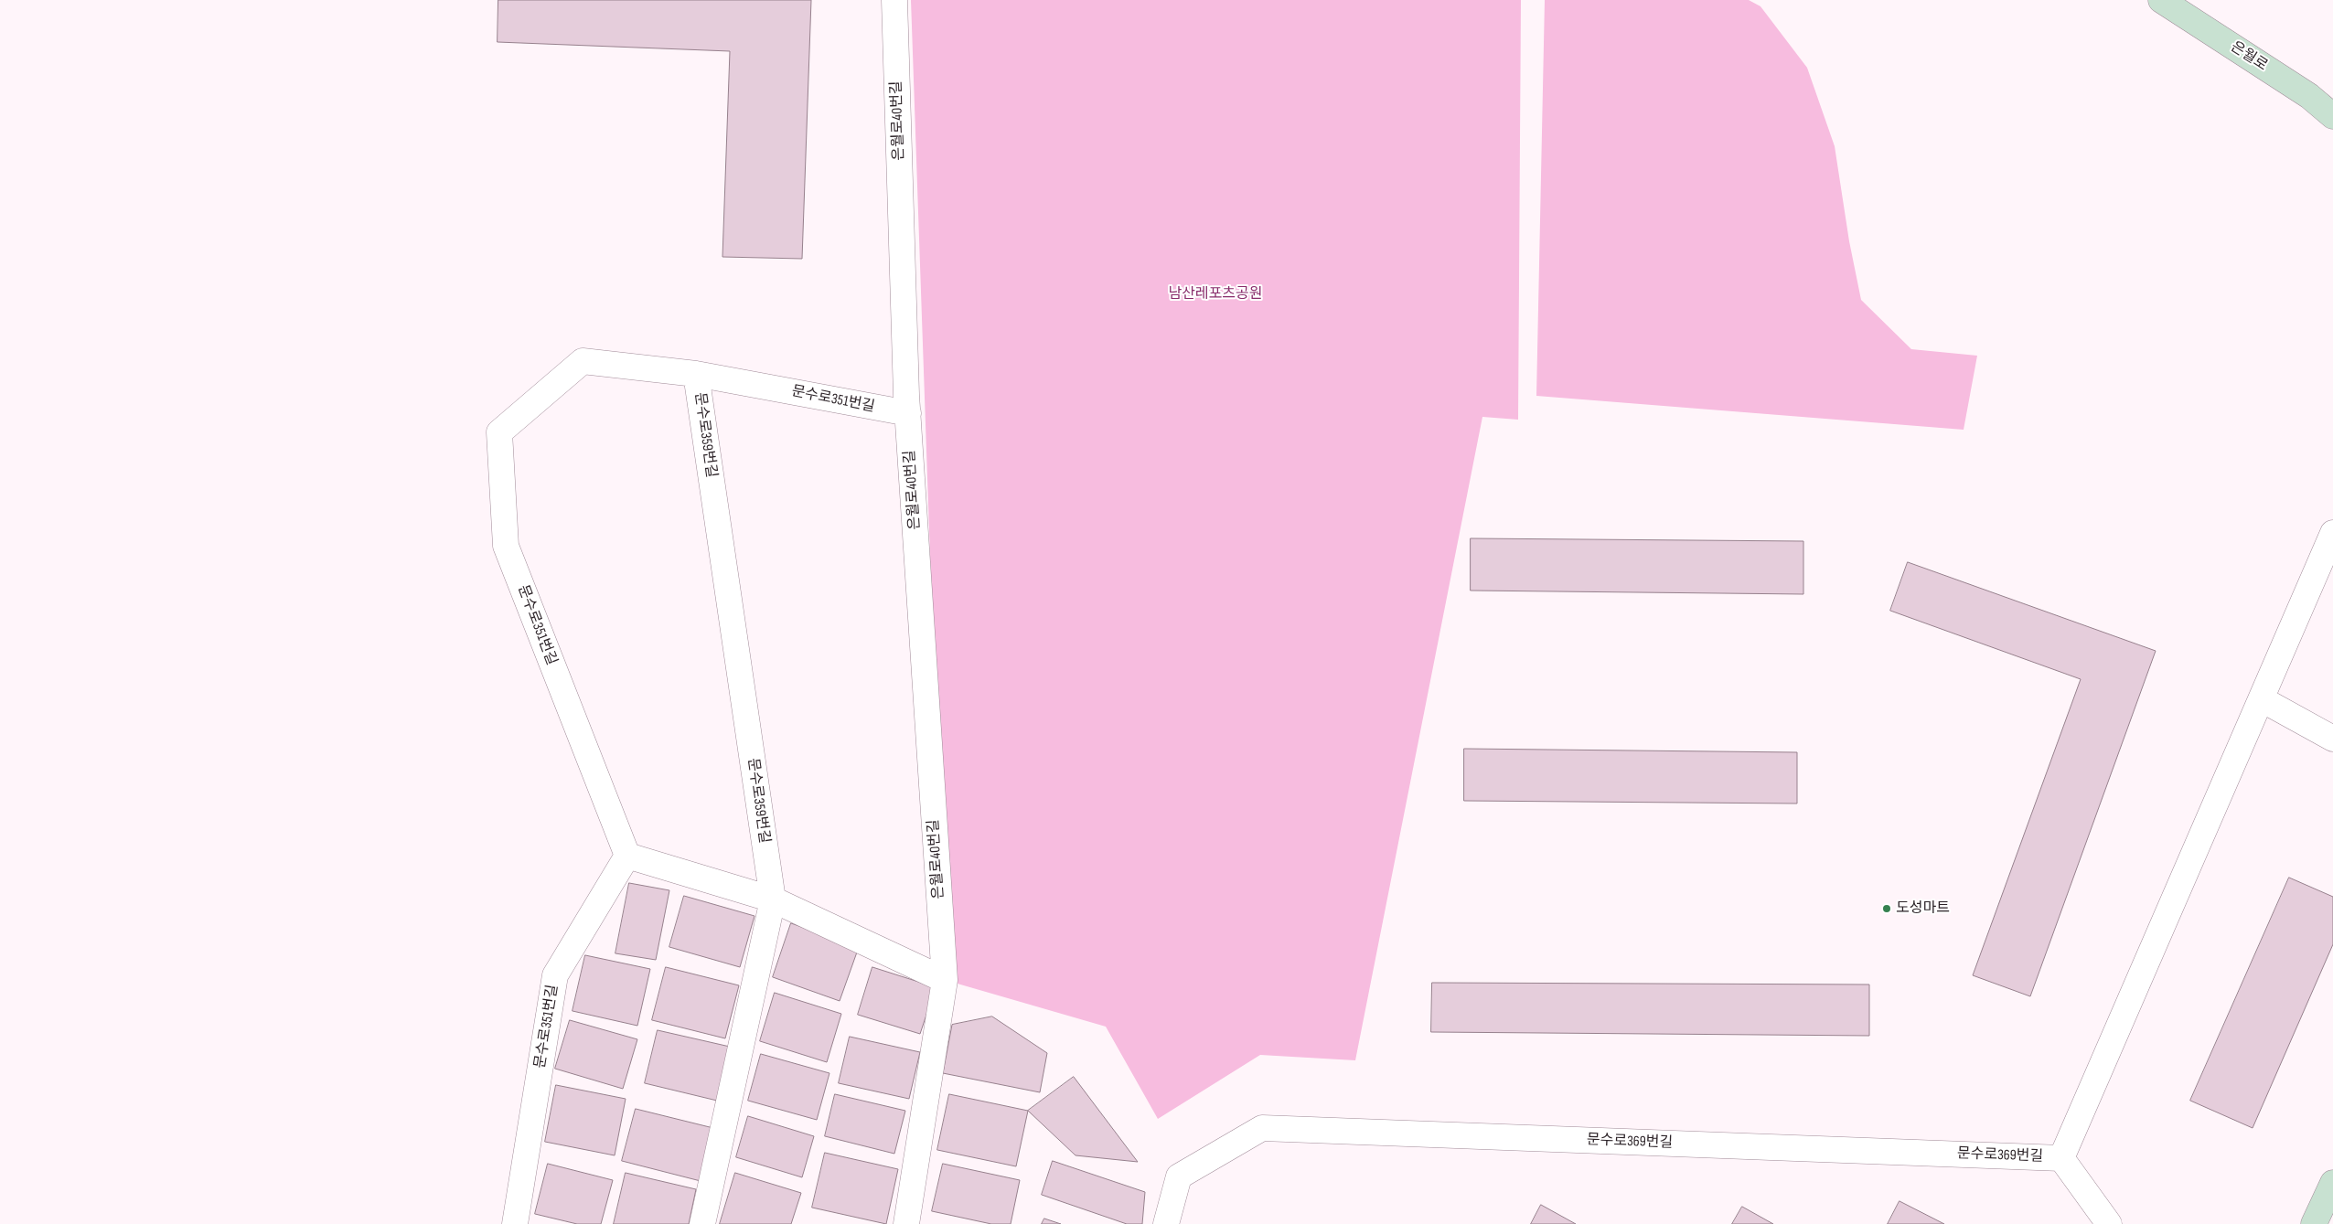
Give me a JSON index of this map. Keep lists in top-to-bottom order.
{
  "streets": {
    "street": [
      "은월로",
      "은월로40번길",
      "문수로351번길",
      "문수로359번길",
      "문수로369번길"
    ]
  },
  "crossings": [
    ["은월로40번길", "문수로351번길"],
    ["문수로351번길", "문수로359번길"]
  ],
  "parks": ["남산레포츠공원"],
  "places": ["도성마트"]
}
